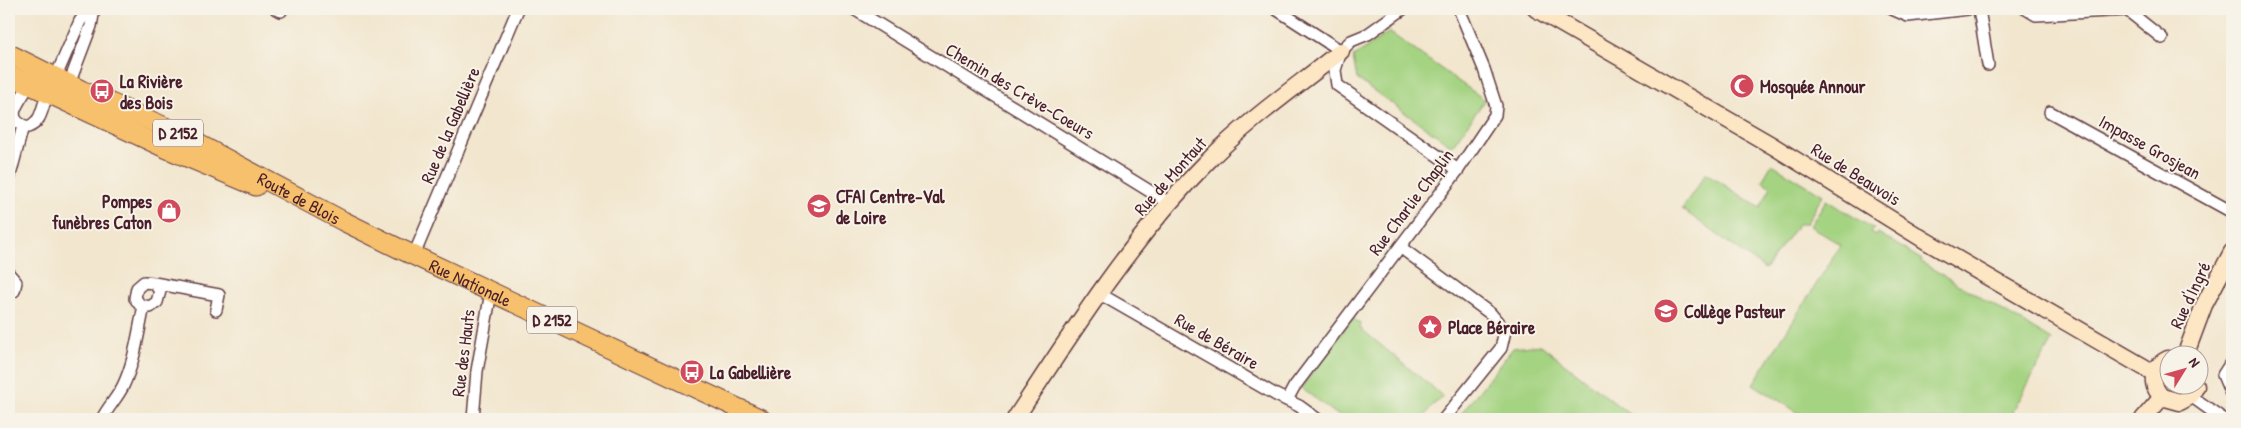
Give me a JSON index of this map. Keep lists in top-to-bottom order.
{
  "streets": {
    "main road": ["D 2152", "Route de Blois", "Rue Nationale"],
    "street": [
      "Chemin des Crève-Coeurs",
      "Rue de la Gabellière",
      "Impasse Grosjean",
      "Rue de Beauvois",
      "Rue de Montaut",
      "Rue Charlie Chaplin",
      "Rue d'Ingré",
      "Rue de Béraire",
      "Rue des Hauts"
    ]
  },
  "crossings": [
    ["Chemin des Crève-Coeurs", "Rue de Montaut"],
    ["Rue de la Gabellière", "Rue Nationale"],
    ["Rue de Montaut", "Rue de Béraire"],
    ["Route de Blois", "Rue Nationale"],
    ["Rue Charlie Chaplin", "Rue de Béraire"],
    ["Rue Nationale", "Rue des Hauts"]
  ],
  "places": {
    "mosque": ["Mosquée Annour"],
    "bus stop": ["La Rivière des Bois", "La Gabellière"],
    "school or university": ["CFAI Centre-Val de Loire", "Collège Pasteur"],
    "shop": ["Pompes funèbres Caton"],
    "place": ["Place Béraire"]
  },
  "north": "top right"
}
